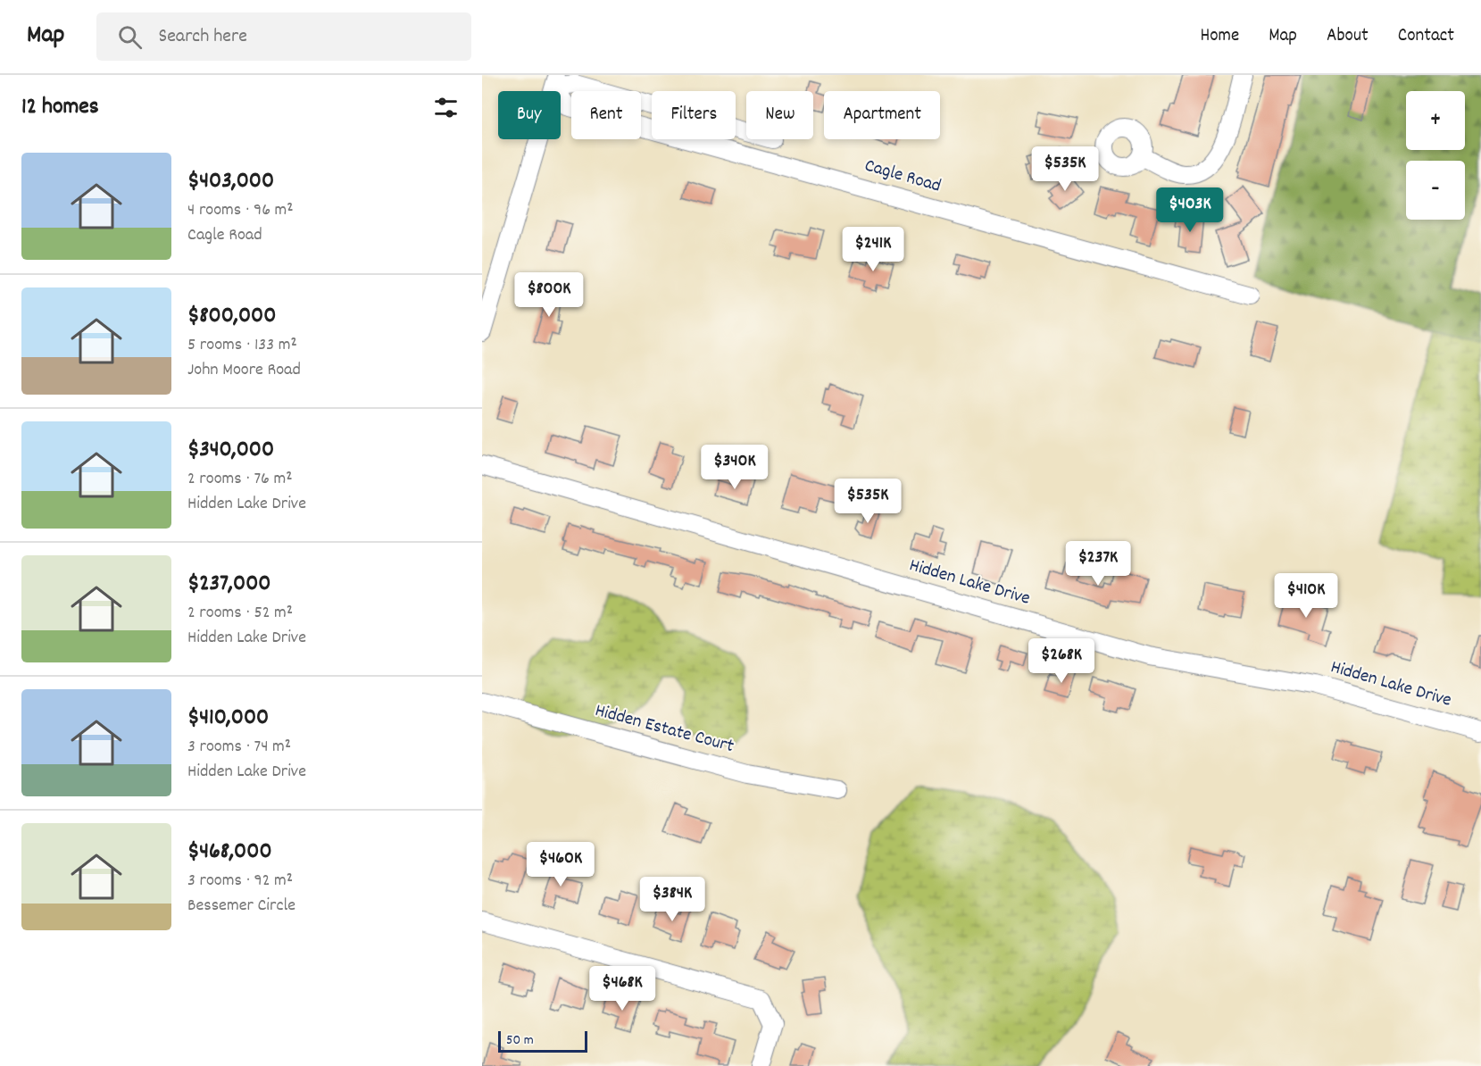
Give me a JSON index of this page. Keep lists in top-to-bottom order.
{
  "streets": {
    "street": ["Cagle Road", "Hidden Lake Drive", "Hidden Estate Court"]
  },
  "scale_bar": "50 m",
  "page": {
    "header": "Map",
    "search": "Search here",
    "nav": [
      "Home",
      "Map",
      "About",
      "Contact"
    ],
    "heading": "12 homes",
    "map_buttons": ["+", "−"],
    "chip": [
      "Buy",
      "Rent",
      "Filters",
      "New",
      "Apartment"
    ],
    "list": [
      {
        "name": "$403,000",
        "note": "4 rooms · 96 m² · Cagle Road"
      },
      {
        "name": "$800,000",
        "note": "5 rooms · 133 m² · John Moore Road"
      },
      {
        "name": "$340,000",
        "note": "2 rooms · 76 m² · Hidden Lake Drive"
      },
      {
        "name": "$237,000",
        "note": "2 rooms · 52 m² · Hidden Lake Drive"
      },
      {
        "name": "$410,000",
        "note": "3 rooms · 74 m² · Hidden Lake Drive"
      },
      {
        "name": "$468,000",
        "note": "3 rooms · 92 m² · Bessemer Circle"
      }
    ],
    "price": [
      "$535K",
      "$403K",
      "$241K",
      "$800K",
      "$340K",
      "$535K",
      "$237K",
      "$410K",
      "$268K",
      "$460K",
      "$384K",
      "$468K"
    ],
    "scale": "50 m"
  }
}
